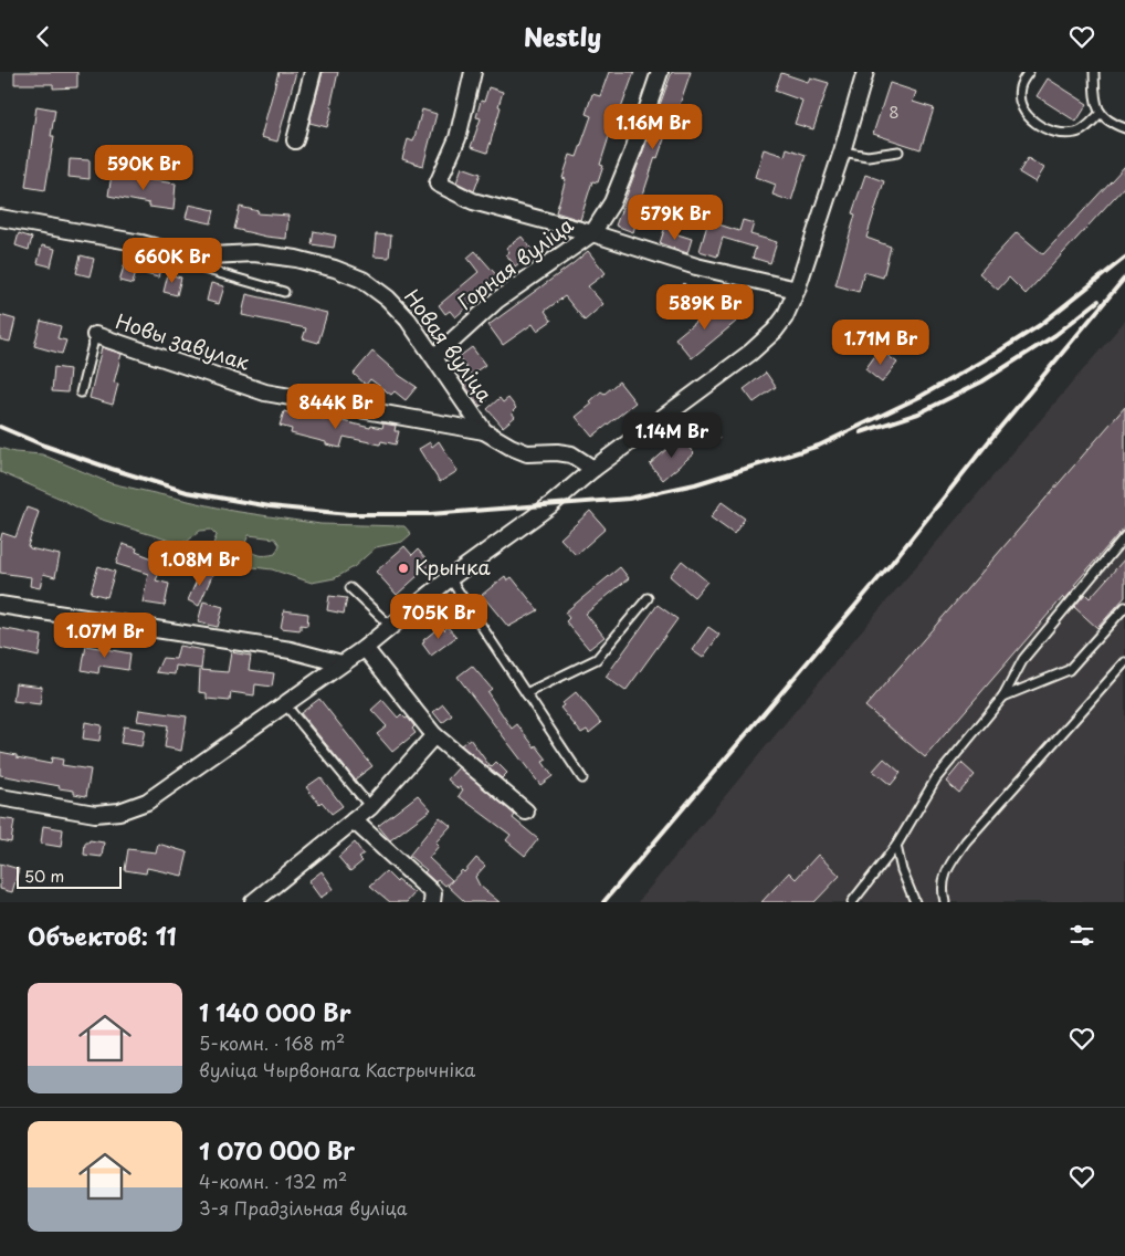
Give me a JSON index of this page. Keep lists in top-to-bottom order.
{
  "streets": {
    "street": ["Горная вуліца", "Новы завулак", "Новая вуліца"]
  },
  "crossings": [
    ["Горная вуліца", "Новая вуліца"],
    ["Новы завулак", "Новая вуліца"]
  ],
  "places": ["Крынка"],
  "house_numbers": ["8"],
  "scale_bar": "50 m",
  "page": {
    "header": "Nestly",
    "price": [
      "1.16M Br",
      "590K Br",
      "579K Br",
      "660K Br",
      "589K Br",
      "1.71M Br",
      "844K Br",
      "1.14M Br",
      "1.08M Br",
      "705K Br",
      "1.07M Br"
    ],
    "scale": "50 m",
    "heading": "Объектов: 11",
    "list": [
      {
        "name": "1 140 000 Br",
        "note": "5-комн. · 168 m² · вуліца Чырвонага Кастрычніка"
      },
      {
        "name": "1 070 000 Br",
        "note": "4-комн. · 132 m² · 3-я Прадзільная вуліца"
      }
    ]
  }
}
